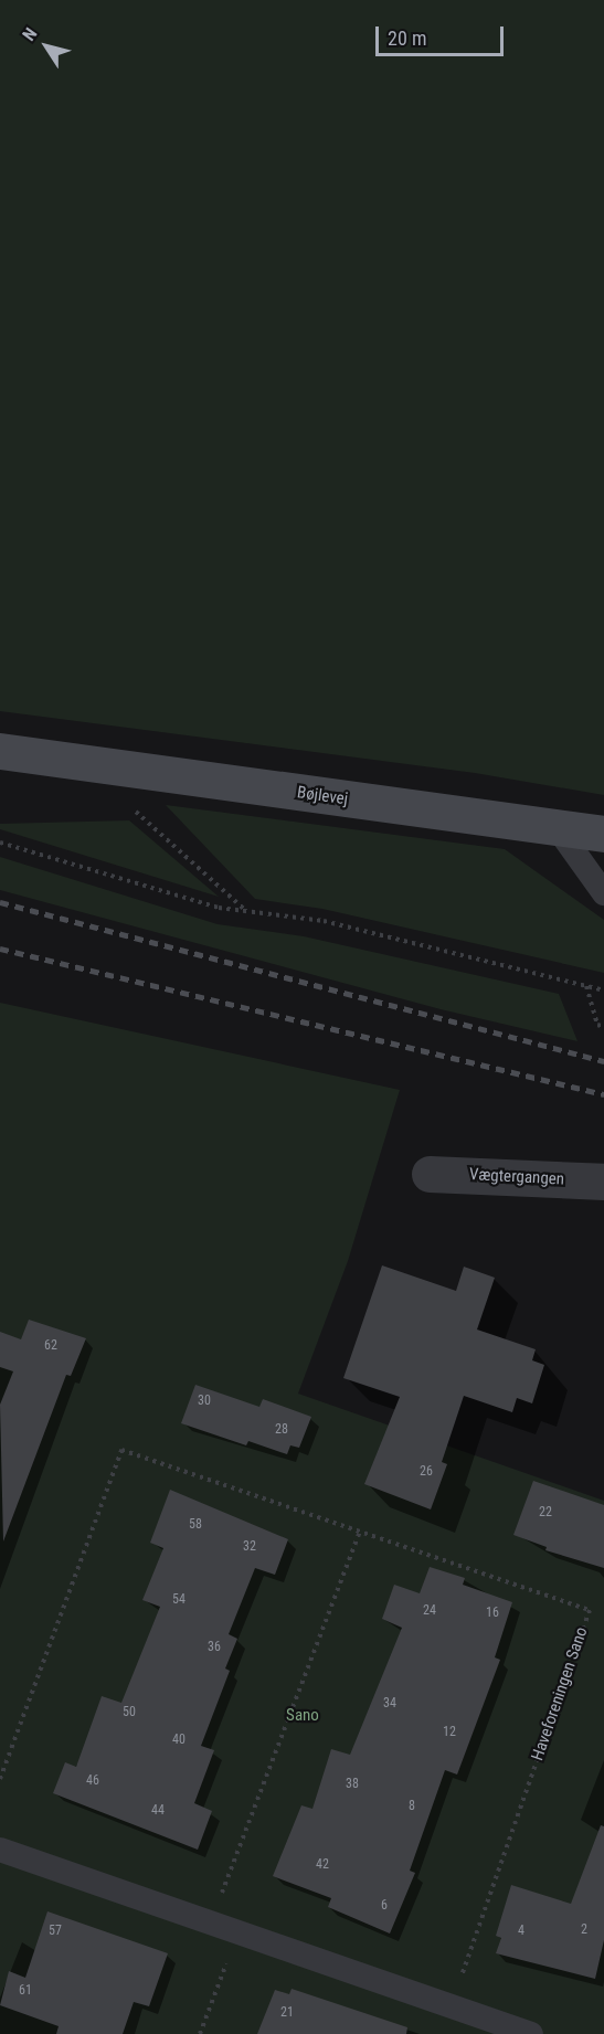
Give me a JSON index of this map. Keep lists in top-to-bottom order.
{
  "streets": {
    "street": ["Bøjlevej", "Vægtergangen"],
    "path": ["Haveforeningen Sano"]
  },
  "parks": ["Sano"],
  "house_numbers": [
    "62",
    "30",
    "28",
    "26",
    "22",
    "58",
    "32",
    "54",
    "24",
    "16",
    "36",
    "34",
    "50",
    "12",
    "40",
    "46",
    "38",
    "8",
    "44",
    "42",
    "6",
    "2",
    "57",
    "4",
    "61",
    "21"
  ],
  "scale_bar": "20 m",
  "north": "top left"
}
